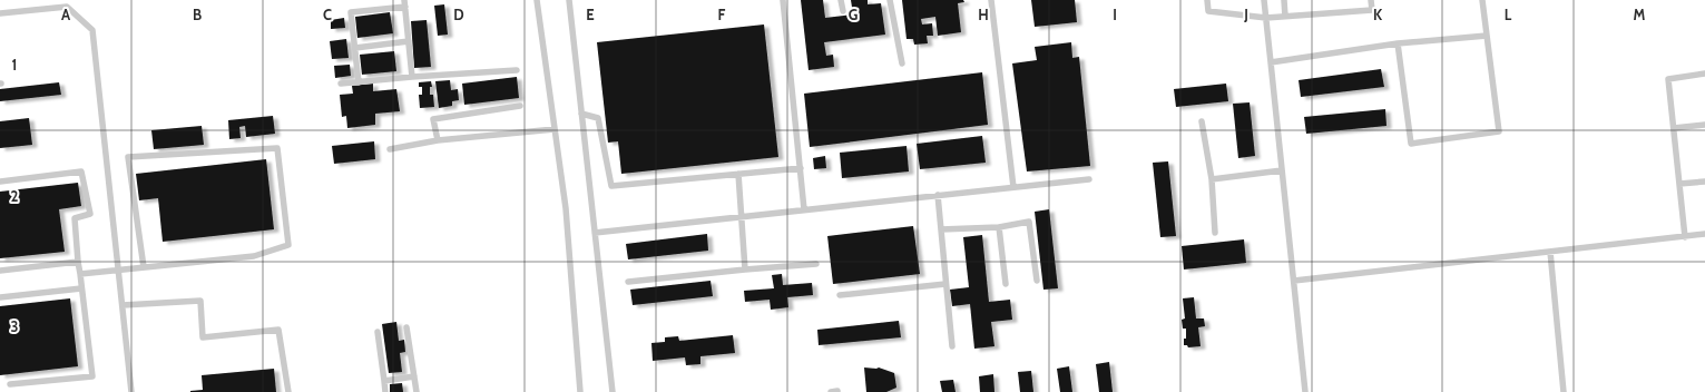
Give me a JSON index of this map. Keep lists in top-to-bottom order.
{
  "grid": {
    "columns": [
      "A",
      "B",
      "C",
      "D",
      "E",
      "F",
      "G",
      "H",
      "I",
      "J",
      "K",
      "L",
      "M"
    ],
    "rows": ["1", "2", "3"]
  }
}
